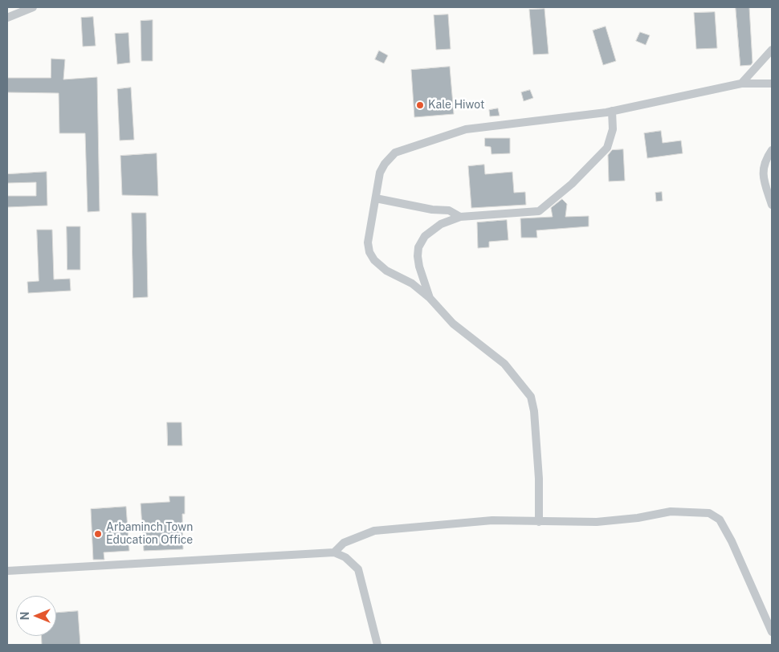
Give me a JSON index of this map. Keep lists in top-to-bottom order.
{
  "places": ["Kale Hiwot", "Arbaminch Town Education Office"],
  "north": "left"
}
